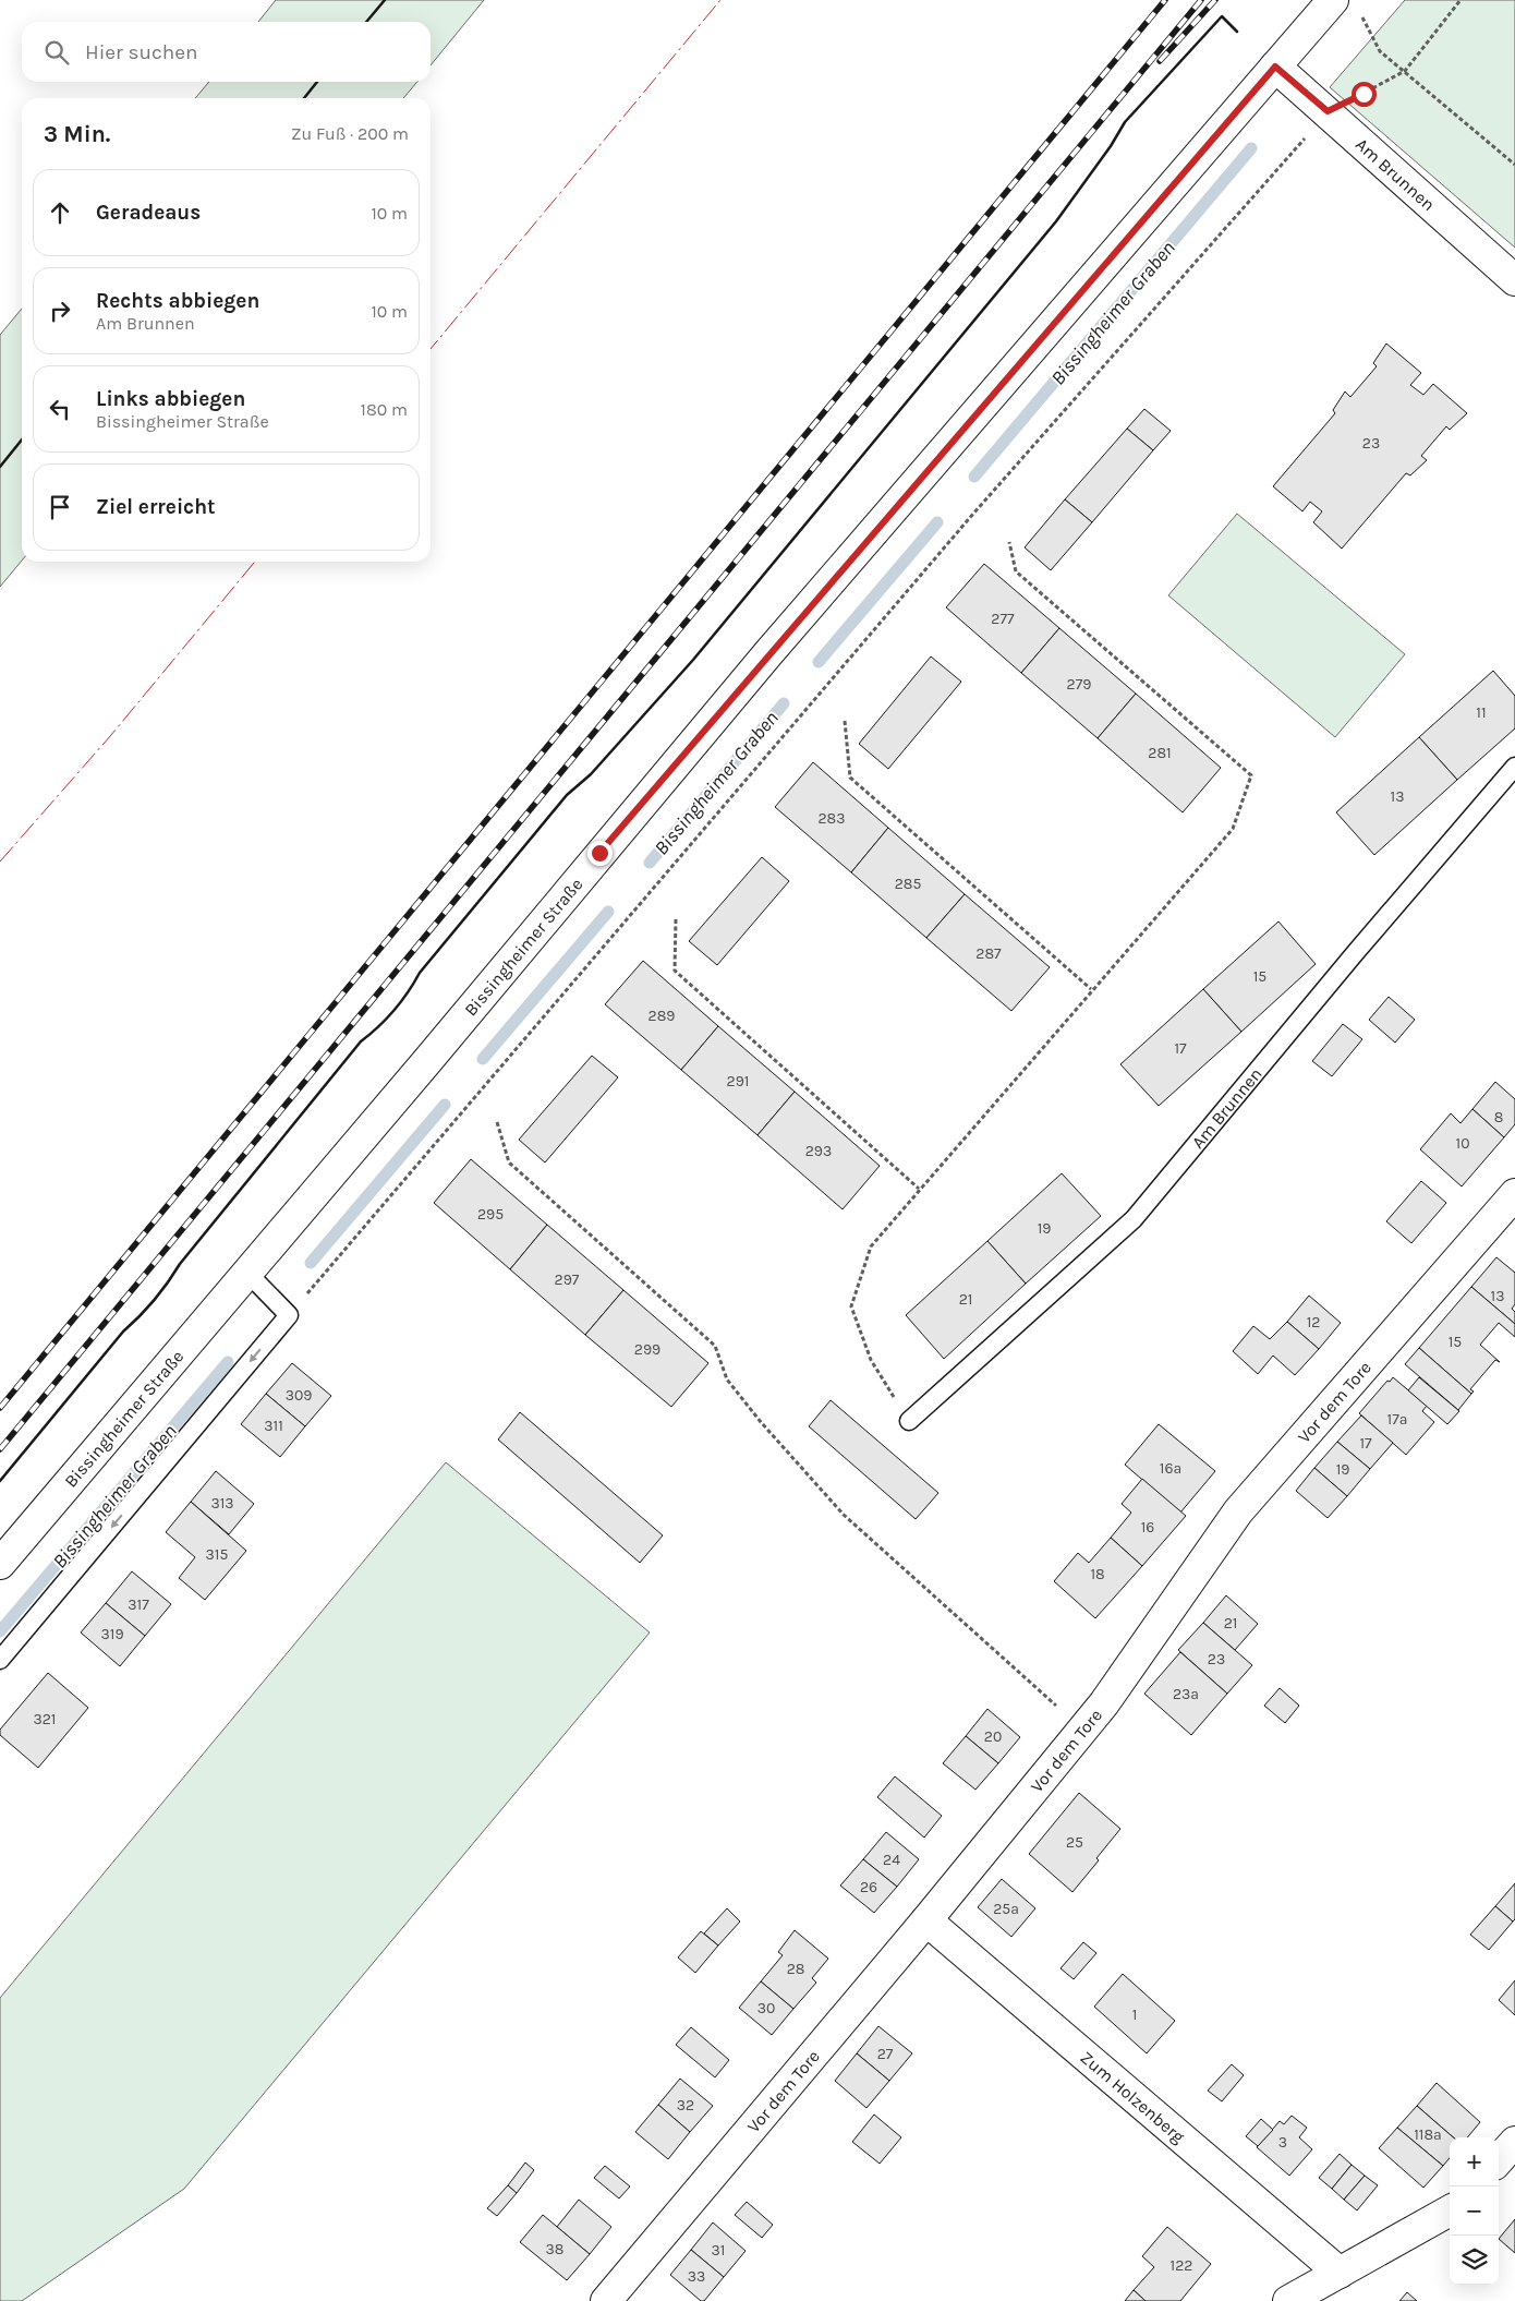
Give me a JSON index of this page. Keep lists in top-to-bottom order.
{
  "streets": {
    "street": [
      "Am Brunnen",
      "Bissingheimer Straße",
      "Vor dem Tore",
      "Zum Holzenberg"
    ]
  },
  "crossings": [
    ["Am Brunnen", "Bissingheimer Straße"],
    ["Vor dem Tore", "Zum Holzenberg"]
  ],
  "water": ["Bissingheimer Graben"],
  "house_numbers": [
    "23",
    "277",
    "279",
    "11",
    "281",
    "13",
    "283",
    "285",
    "287",
    "15",
    "289",
    "17",
    "291",
    "8",
    "10",
    "293",
    "295",
    "19",
    "297",
    "13",
    "21",
    "12",
    "15",
    "299",
    "309",
    "17a",
    "311",
    "17",
    "16a",
    "19",
    "313",
    "16",
    "315",
    "18",
    "317",
    "21",
    "319",
    "23",
    "23a",
    "321",
    "20",
    "25",
    "24",
    "26",
    "25a",
    "28",
    "30",
    "1",
    "27",
    "32",
    "118a",
    "3",
    "38",
    "31",
    "122",
    "33"
  ],
  "page": {
    "search": "Hier suchen",
    "heading": ["3 Min.", "Zu Fuß · 200 m"],
    "list": [
      ["Geradeaus", "10 m"],
      ["Rechts abbiegen", "Am Brunnen", "10 m"],
      ["Links abbiegen", "Bissingheimer Straße", "180 m"],
      "Ziel erreicht"
    ],
    "map_buttons": ["+", "−"]
  }
}
